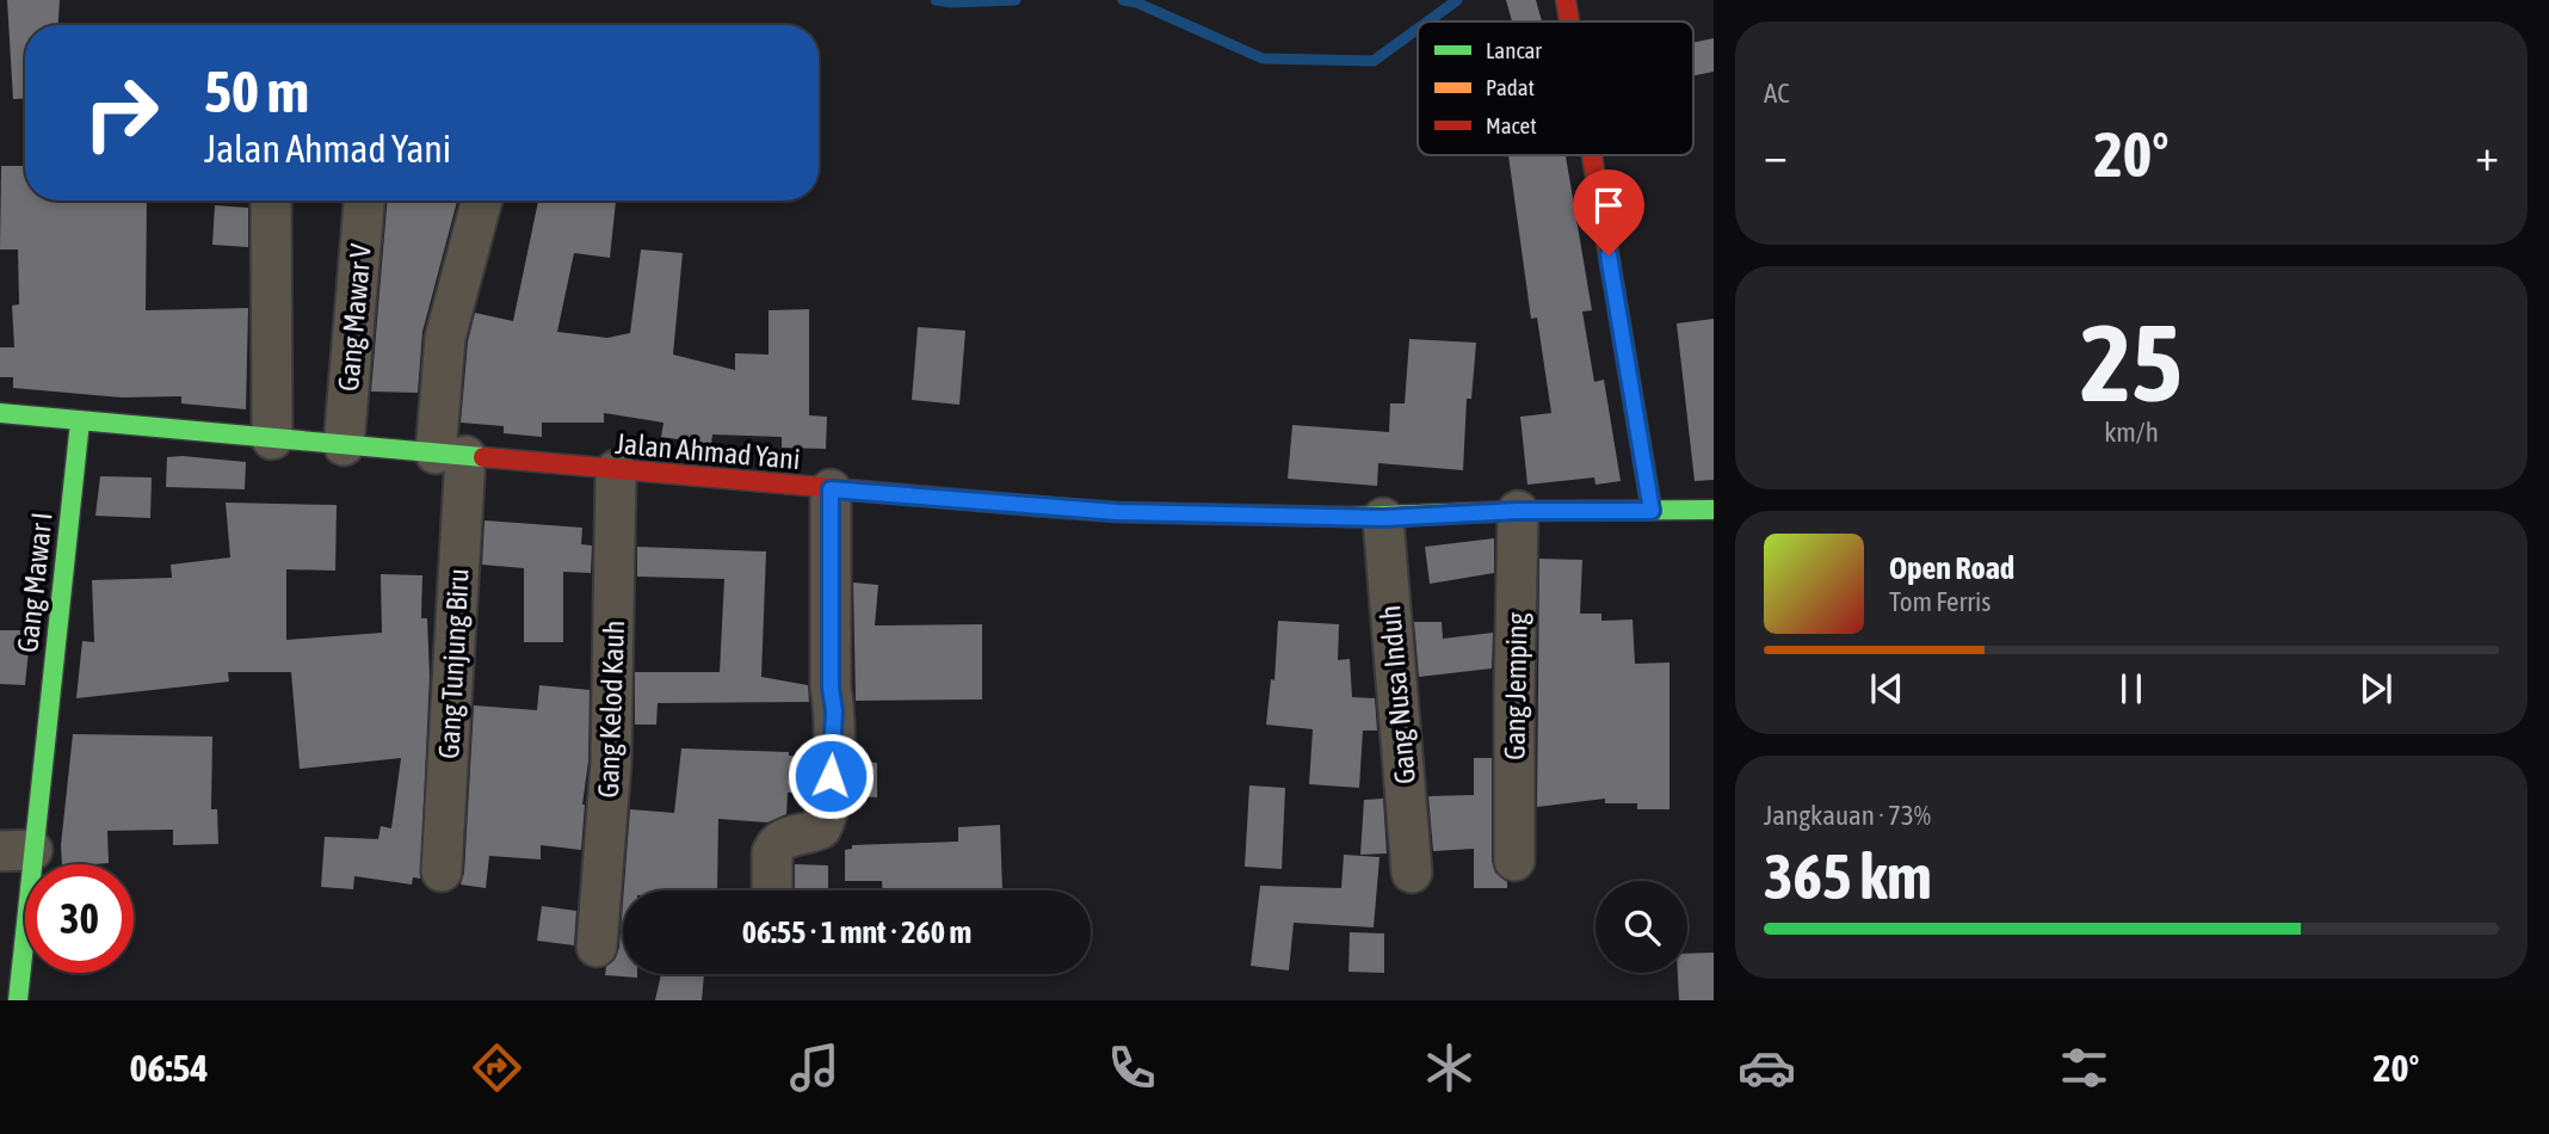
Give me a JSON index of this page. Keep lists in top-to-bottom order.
{
  "streets": {
    "main road": ["Jalan Ahmad Yani", "Gang Mawar I"],
    "street": [
      "Gang Mawar V",
      "Gang Tunjung Biru",
      "Gang Jemping",
      "Gang Nusa Induh",
      "Gang Kelod Kauh"
    ]
  },
  "crossings": [
    ["Gang Mawar V", "Jalan Ahmad Yani"],
    ["Jalan Ahmad Yani", "Gang Mawar I"],
    ["Jalan Ahmad Yani", "Gang Tunjung Biru"],
    ["Jalan Ahmad Yani", "Gang Jemping"],
    ["Jalan Ahmad Yani", "Gang Nusa Induh"],
    ["Jalan Ahmad Yani", "Gang Kelod Kauh"]
  ],
  "legend": ["Lancar", "Padat", "Macet"],
  "page": {
    "tile": [
      "AC",
      ["25", "km/h"],
      ["Jangkauan · 73%", "365 km"]
    ],
    "turn": ["50 m", "Jalan Ahmad Yani"],
    "heat": ["−", "20°", "+"],
    "song": ["Open Road", "Tom Ferris"],
    "limit": "30",
    "trip": "06:55 · 1 mnt · 260 m",
    "tabs": ["06:54", "20°"]
  }
}
